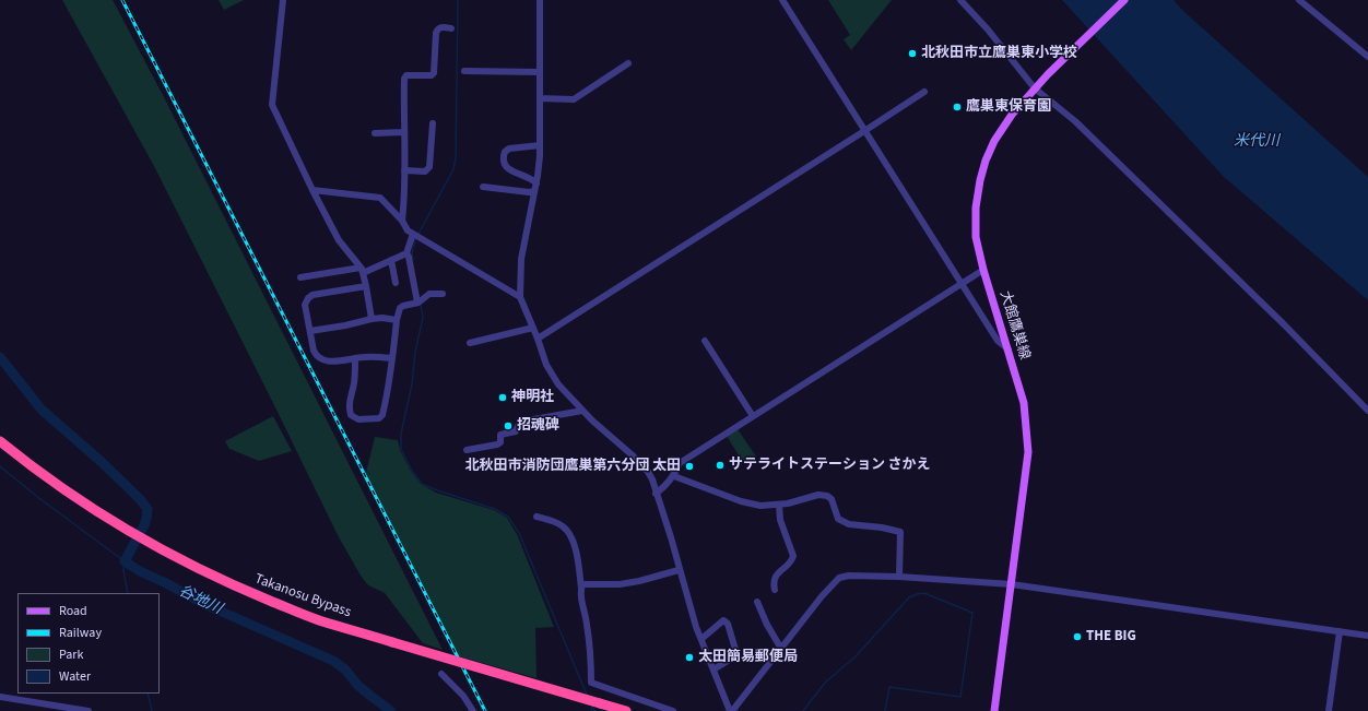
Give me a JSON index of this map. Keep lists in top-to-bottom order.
{
  "streets": {
    "highway": ["Takanosu Bypass"],
    "main road": ["大館鷹巣線"]
  },
  "water": ["米代川", "谷地川"],
  "places": [
    "北秋田市立鷹巣東小学校",
    "鷹巣東保育園",
    "神明社",
    "招魂碑",
    "サテライトステーション さかえ",
    "北秋田市消防団鷹巣第六分団 太田",
    "THE BIG",
    "太田簡易郵便局"
  ],
  "legend": [
    "Road",
    "Railway",
    "Park",
    "Water"
  ]
}
